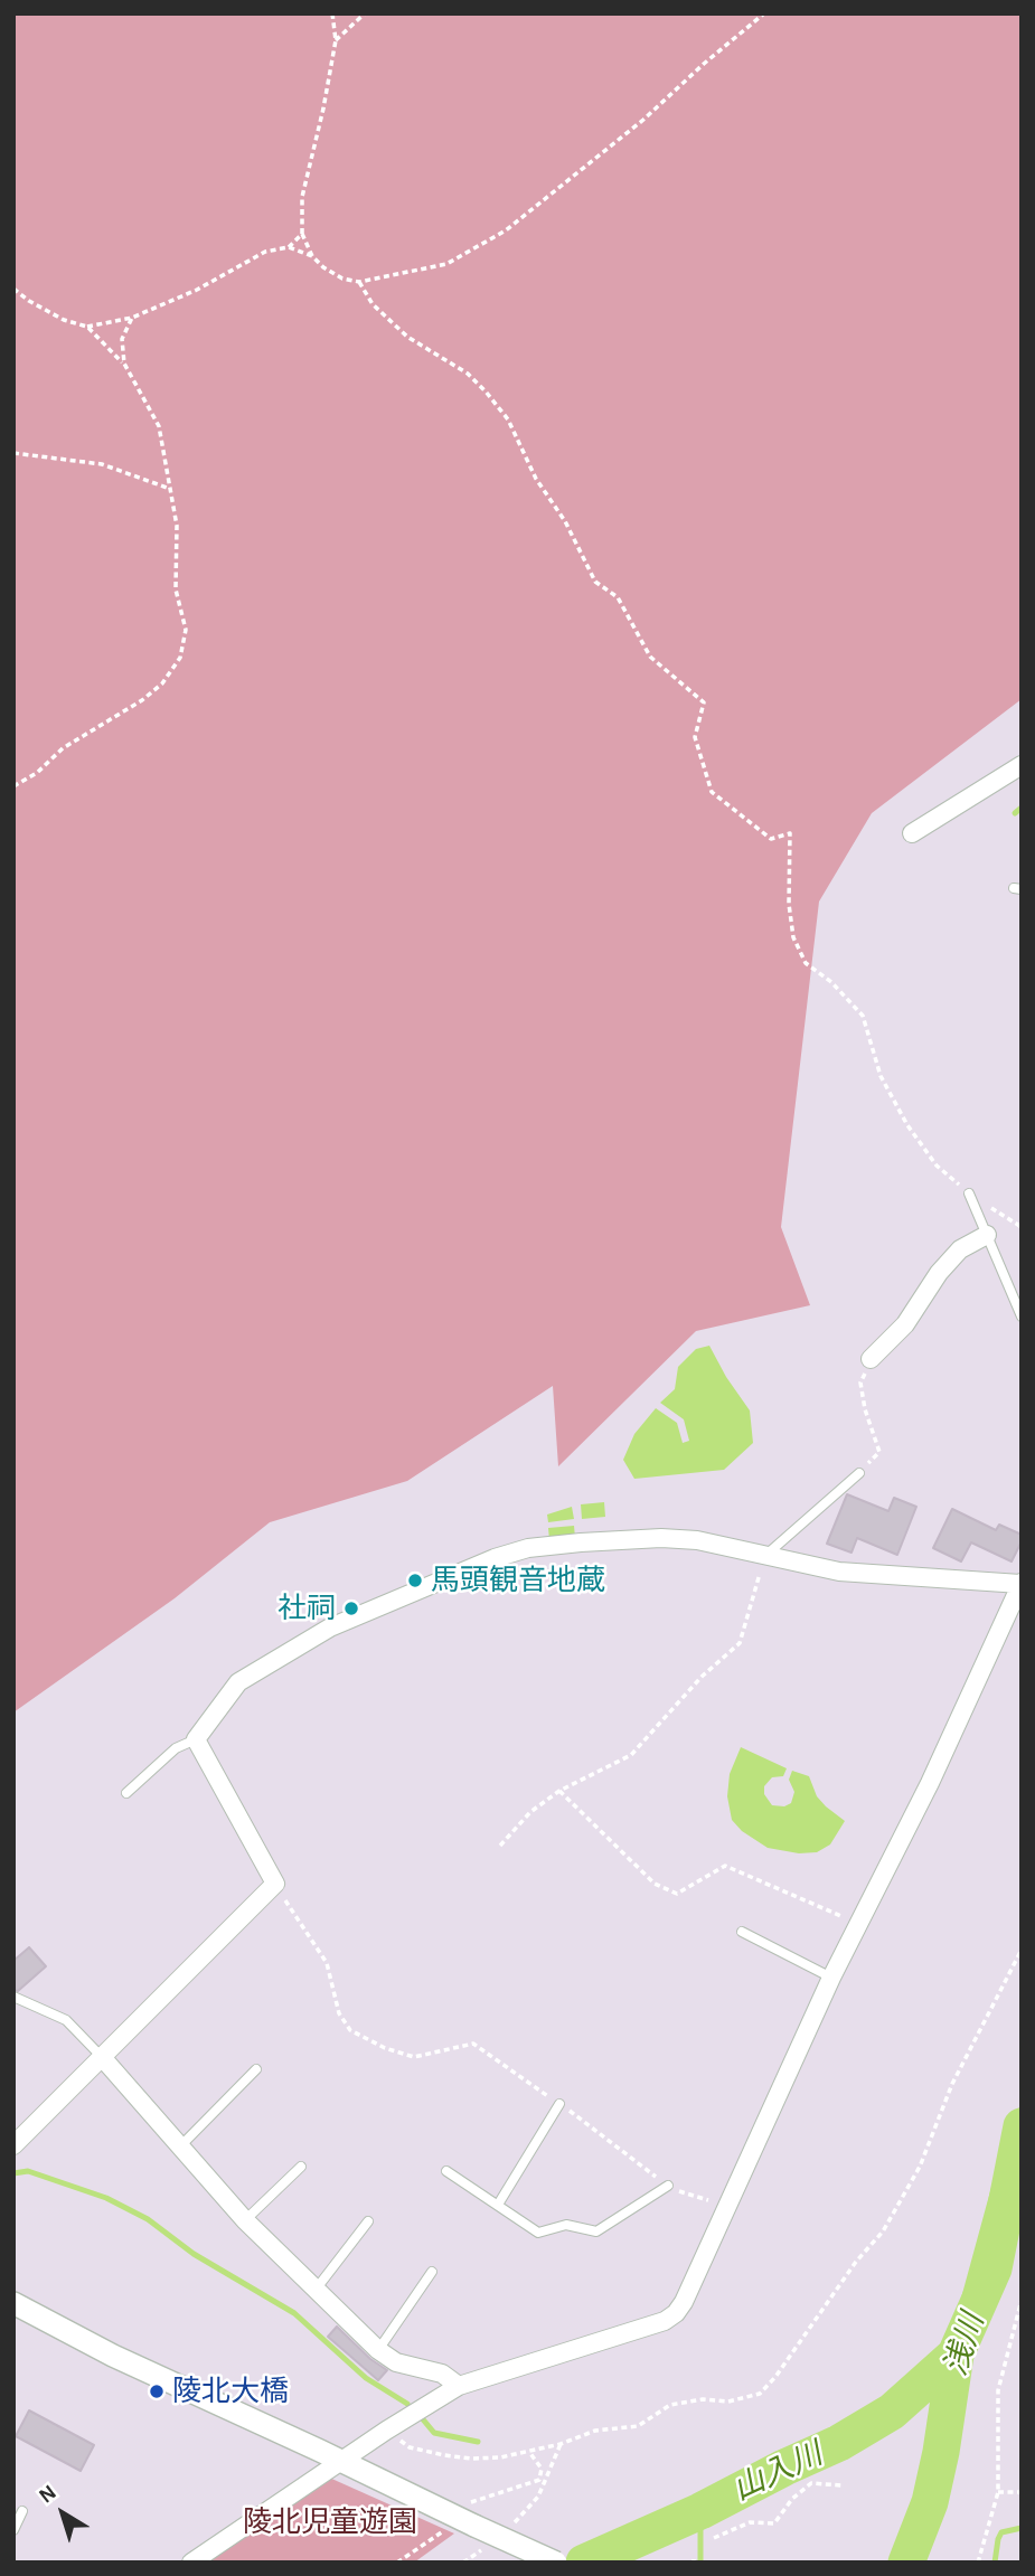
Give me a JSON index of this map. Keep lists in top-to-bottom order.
{
  "water": ["浅川", "山入川"],
  "parks": ["陵北児童遊園"],
  "places": ["馬頭観音地蔵", "社祠", "陵北大橋"],
  "north": "top left"
}
